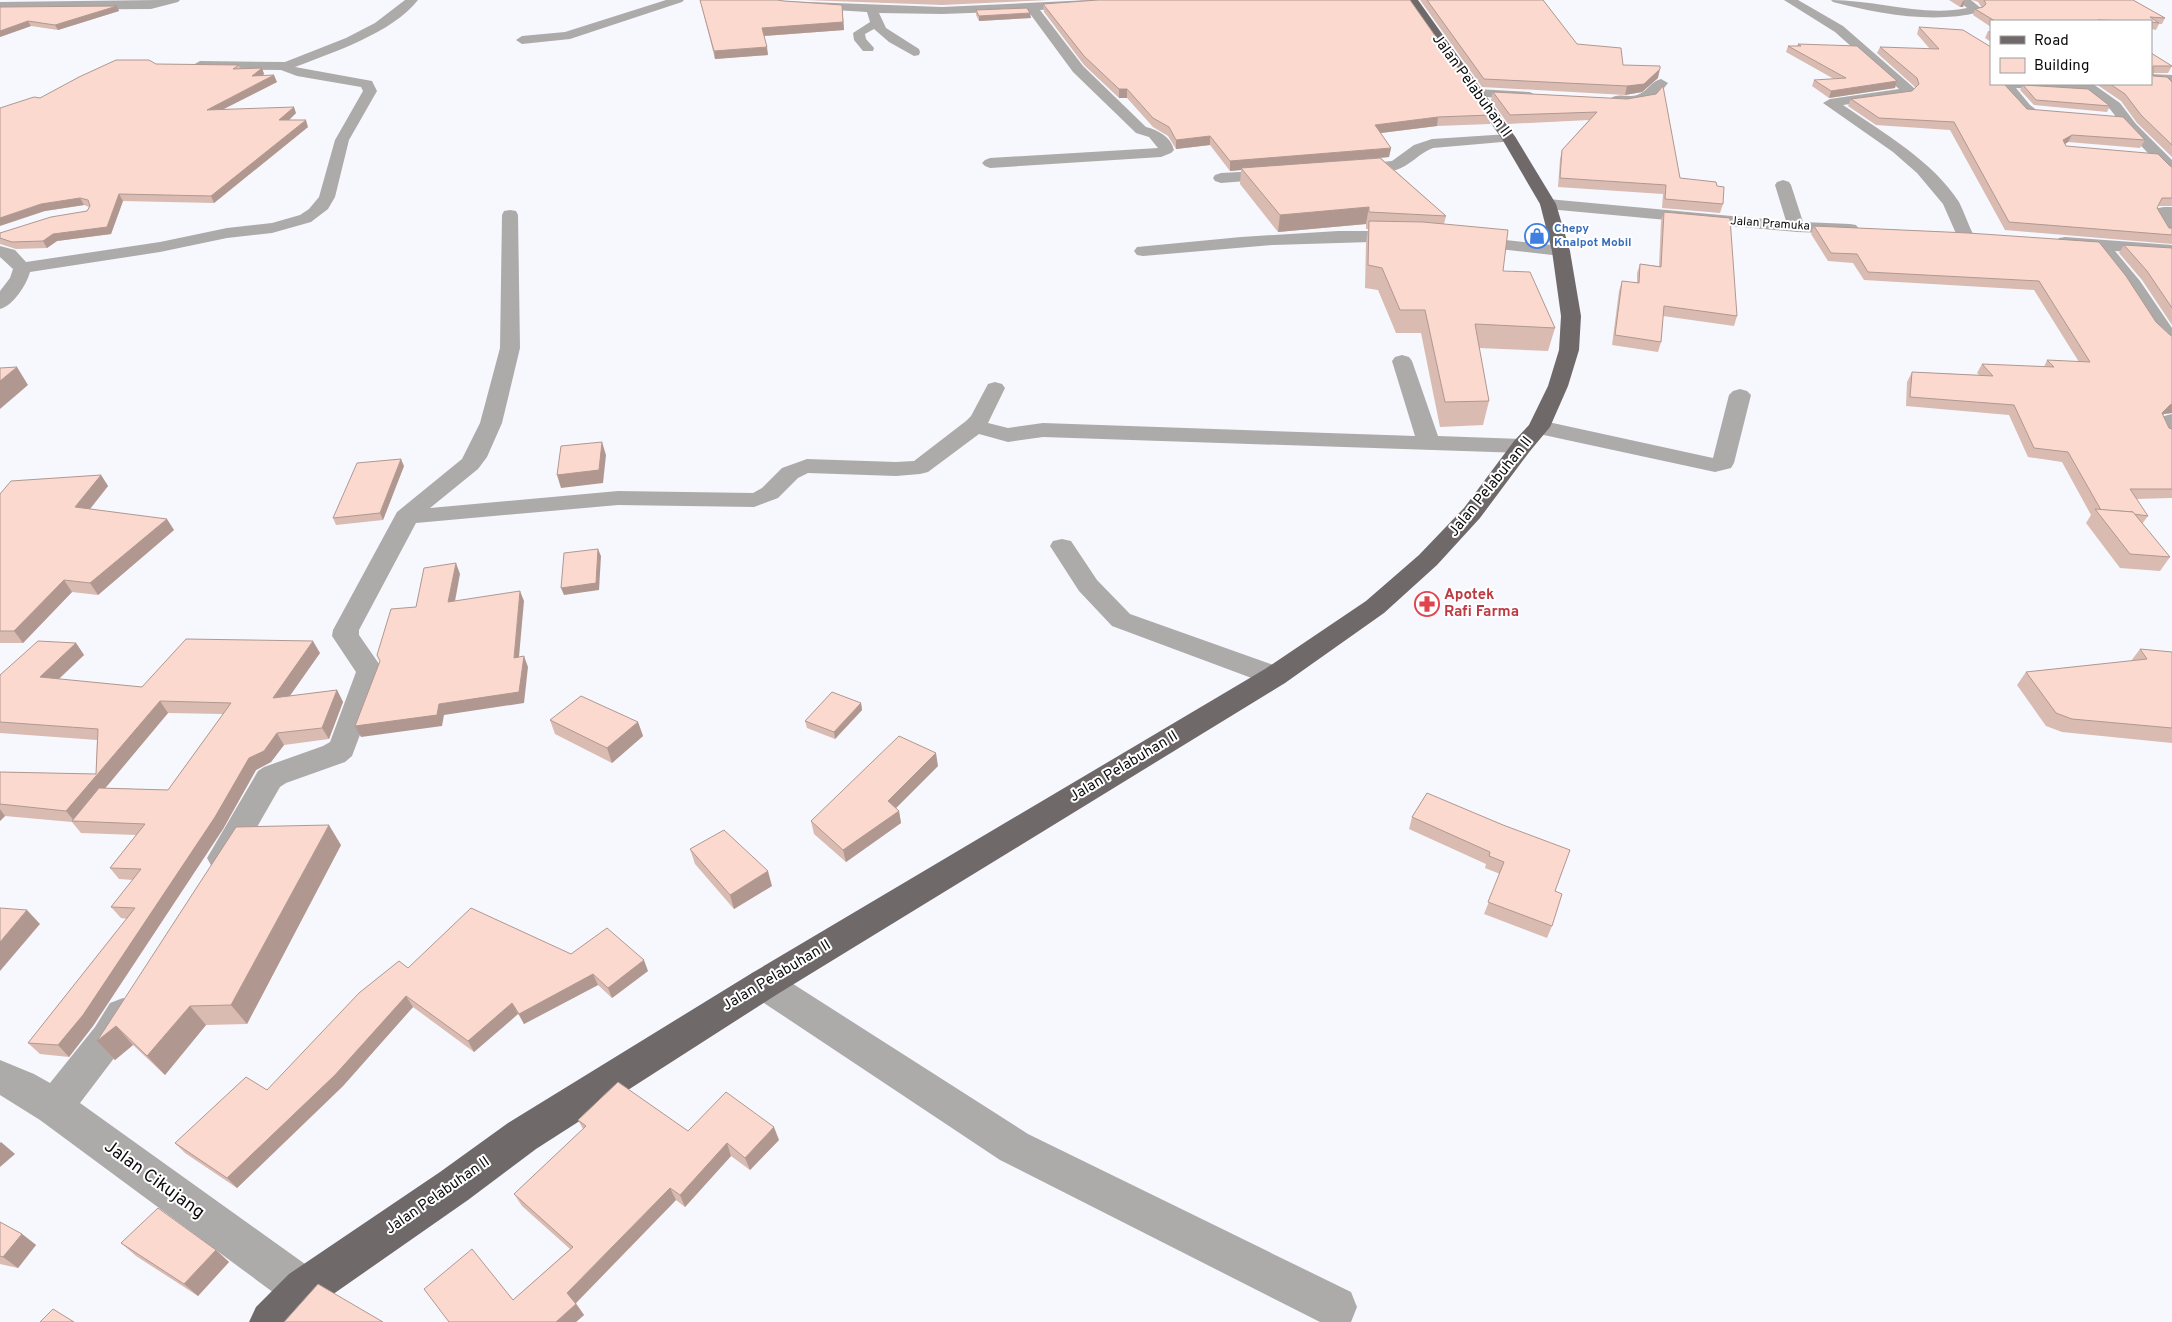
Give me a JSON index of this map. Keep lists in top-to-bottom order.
{
  "streets": {
    "main road": ["Jalan Pelabuhan II"],
    "street": ["Jalan Pramuka", "Jalan Cikujang"]
  },
  "crossings": [
    ["Jalan Pelabuhan II", "Jalan Pramuka"],
    ["Jalan Pelabuhan II", "Jalan Cikujang"]
  ],
  "places": {
    "shop": ["Chepy Knalpot Mobil"],
    "pharmacy": ["Apotek Rafi Farma"]
  },
  "legend": ["Road", "Building"]
}
